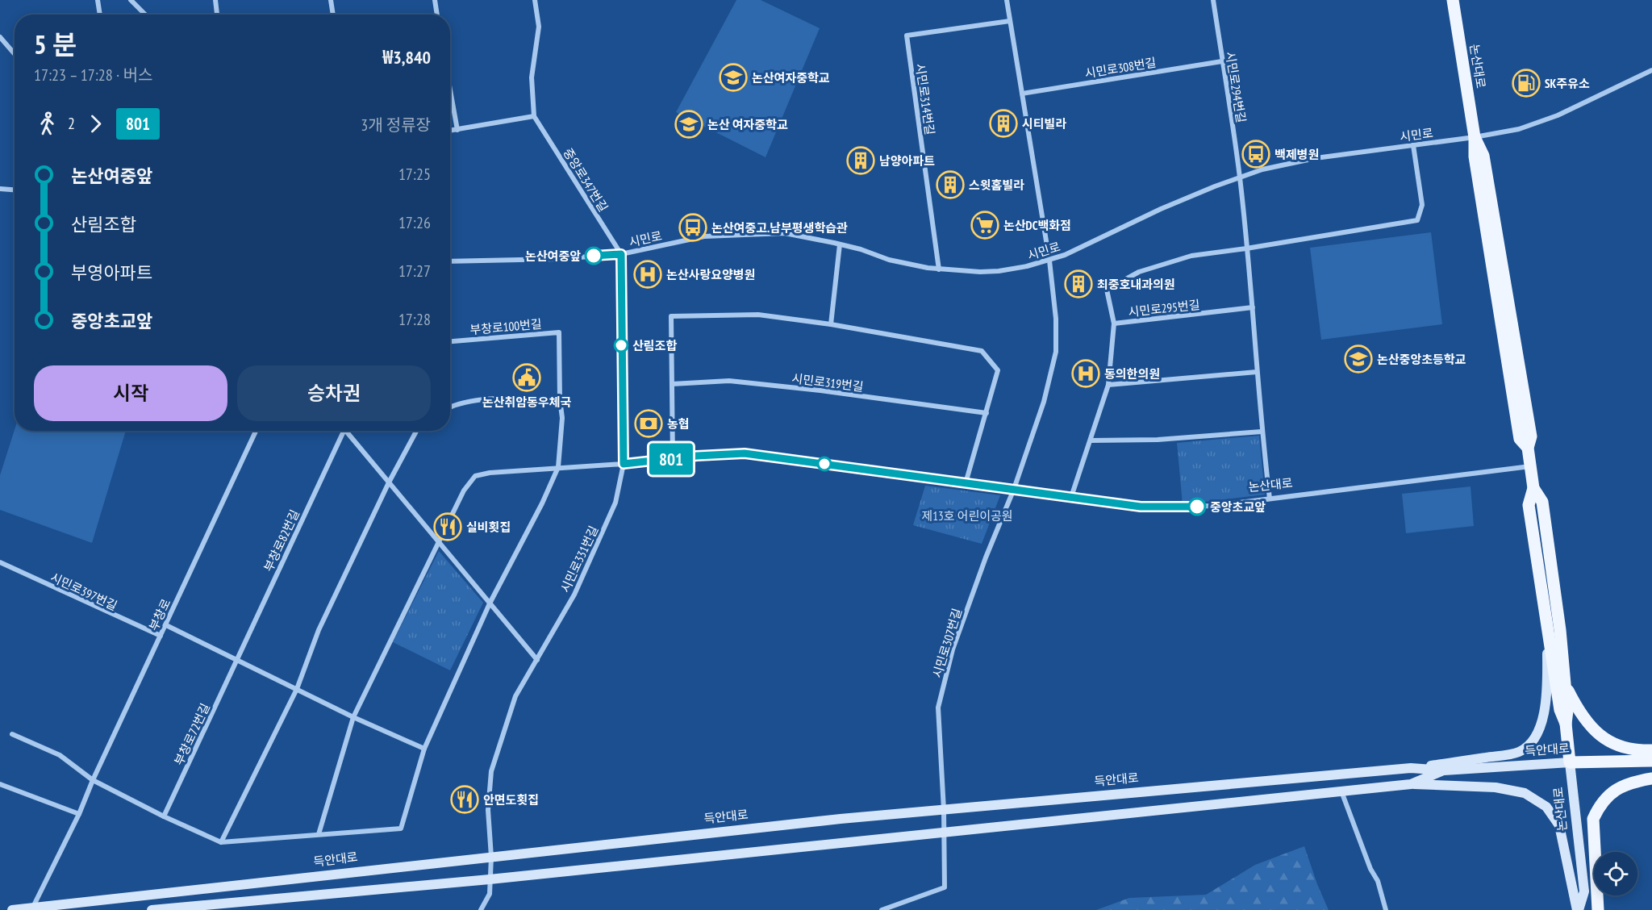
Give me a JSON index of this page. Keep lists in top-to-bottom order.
{
  "streets": {
    "main road": ["논산대로", "득안대로"],
    "street": [
      "시민로308번길",
      "시민로294번길",
      "시민로314번길",
      "시민로",
      "중앙로347번길",
      "시민로295번길",
      "부창로100번길",
      "시민로319번길",
      "부창로82번길",
      "시민로331번길",
      "시민로397번길",
      "부창로",
      "시민로307번길",
      "부창로72번길"
    ]
  },
  "crossings": [
    ["논산대로", "시민로"],
    ["논산대로", "시민로307번길"],
    ["논산대로", "득안대로"],
    ["시민로308번길", "시민로294번길"],
    ["시민로294번길", "시민로"],
    ["시민로314번길", "시민로"],
    ["시민로", "중앙로347번길"],
    ["시민로", "시민로295번길"],
    ["시민로", "시민로331번길"],
    ["시민로", "시민로307번길"],
    ["중앙로347번길", "시민로331번길"],
    ["부창로82번길", "부창로72번길"],
    ["시민로331번길", "득안대로"],
    ["시민로397번길", "부창로"],
    ["부창로", "득안대로"],
    ["시민로307번길", "득안대로"]
  ],
  "parks": ["제13호 어린이공원"],
  "places": {
    "school or university": ["논산여자중학교", "논산 여자중학교", "논산중앙초등학교"],
    "fuel station": ["SK주유소"],
    "building": [
      "시티빌라",
      "남양아파트",
      "스윗홈빌라",
      "최중호내과의원"
    ],
    "bus stop": ["백제병원", "논산여중고.남부평생학습관"],
    "supermarket": ["논산DC백화점"],
    "other": ["논산여중앞", "산림조합", "중앙초교앞"],
    "hospital": ["논산사랑요양병원", "동의한의원"],
    "public building": ["논산취암동우체국"],
    "bank": ["농협"],
    "restaurant": ["실비횟집", "안면도횟집"]
  },
  "lines": ["bus line 801"],
  "page": {
    "on_map": "801",
    "heading": ["5 분", "17:23 – 17:28 · 버스", "₩3,840"],
    "legs": ["2", "801", "3개 정류장"],
    "list": [
      {
        "name": "논산여중앞",
        "value": "17:25"
      },
      {
        "name": "산림조합",
        "value": "17:26"
      },
      {
        "name": "부영아파트",
        "value": "17:27"
      },
      {
        "name": "중앙초교앞",
        "value": "17:28"
      }
    ],
    "buttons": ["시작", "승차권"]
  }
}
